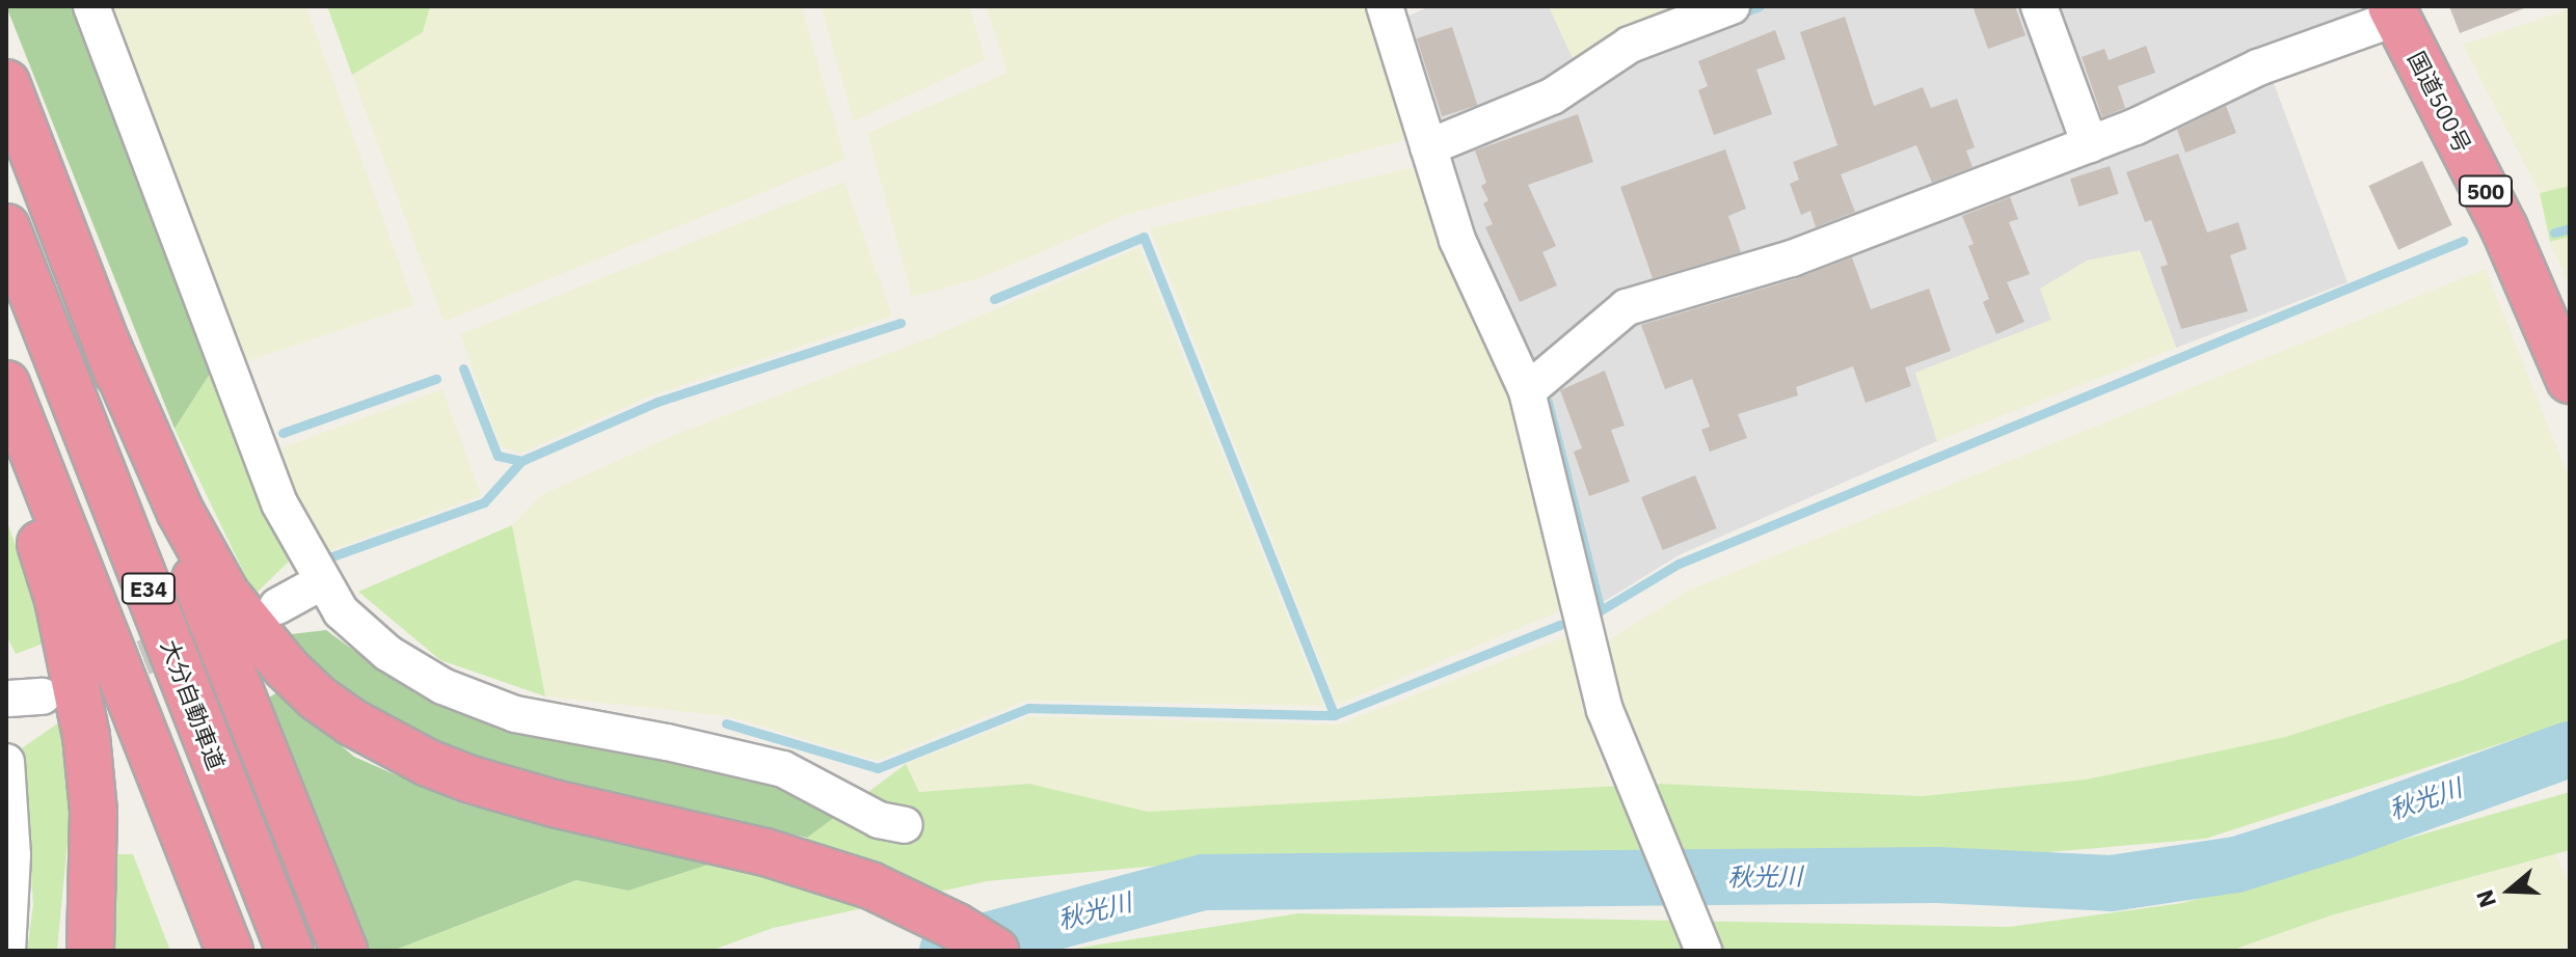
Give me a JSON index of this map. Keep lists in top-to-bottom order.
{
  "streets": {
    "highway": [
      "国道500号",
      "500",
      "E34",
      "大分自動車道"
    ]
  },
  "water": ["秋光川"],
  "north": "left"
}
